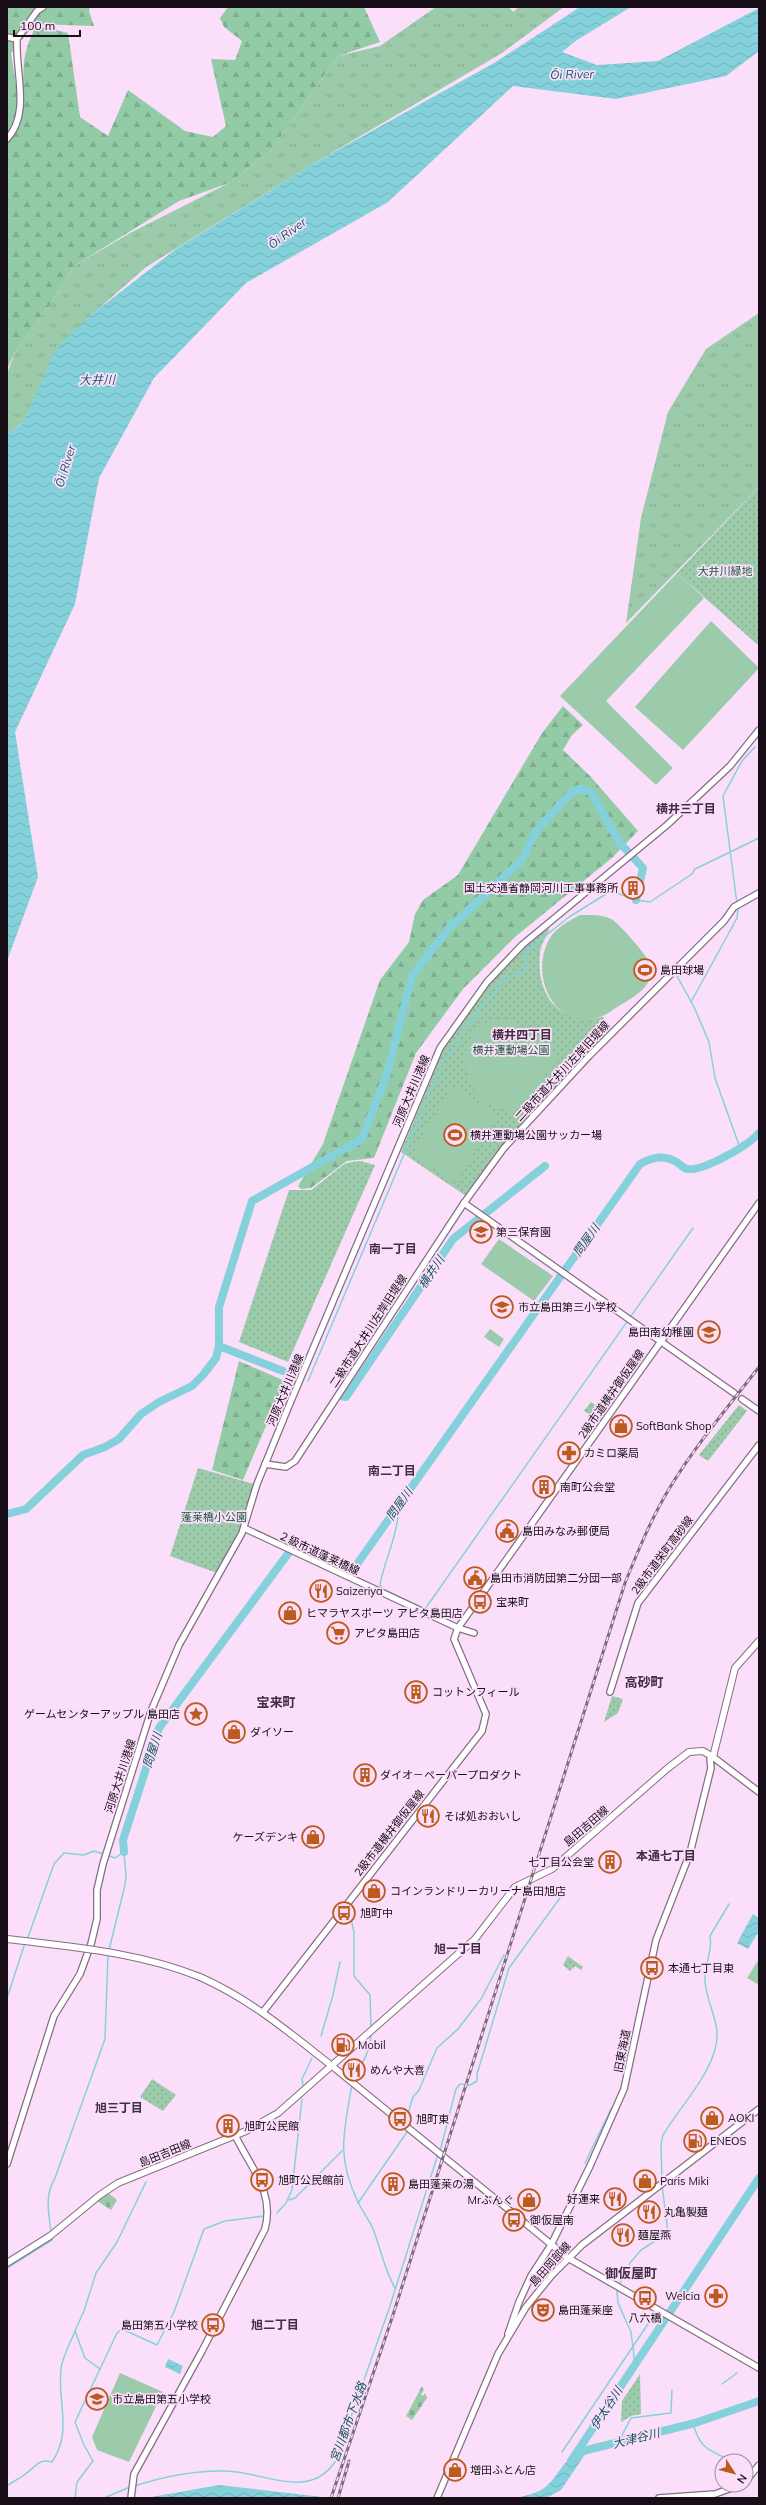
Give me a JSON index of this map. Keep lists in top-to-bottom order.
{
  "streets": {
    "main road": ["島田吉田線"],
    "street": [
      "二級市道大井川左岸旧堤線",
      "河原大井川港線",
      "2級市道横井御仮屋線",
      "２級市道蓬莱橋線",
      "2級市道栄町高砂線",
      "旧東海道",
      "島田岡部線"
    ]
  },
  "crossings": [
    ["二級市道大井川左岸旧堤線", "河原大井川港線"],
    ["河原大井川港線", "２級市道蓬莱橋線"],
    ["2級市道横井御仮屋線", "２級市道蓬莱橋線"],
    ["島田吉田線", "旧東海道"],
    ["旧東海道", "島田岡部線"]
  ],
  "districts": [
    "横井三丁目",
    "横井四丁目",
    "南一丁目",
    "南二丁目",
    "高砂町",
    "宝来町",
    "本通七丁目",
    "旭一丁目",
    "旭三丁目",
    "御仮屋町",
    "旭二丁目"
  ],
  "water": [
    "Ōi River",
    "大井川",
    "問屋川",
    "横井川",
    "伊太谷川",
    "宮川都市下水路",
    "大津谷川"
  ],
  "parks": ["大井川緑地", "横井運動場公園", "蓬莱橋小公園"],
  "places": {
    "building": [
      "国土交通省静岡河川工事事務所",
      "南町公会堂",
      "コットンフィール",
      "ダイオ－ペーパープロダクト",
      "七丁目公会堂",
      "旭町公民館",
      "島田蓬莱の湯"
    ],
    "sports": ["島田球場", "横井運動場公園サッカー場"],
    "school or university": [
      "第三保育園",
      "市立島田第三小学校",
      "島田南幼稚園",
      "市立島田第五小学校"
    ],
    "shop": [
      "SoftBank Shop",
      "ヒマラヤスポーツ アピタ島田店",
      "ダイソー",
      "ケーズデンキ",
      "コインランドリーカリーナ島田旭店",
      "AOKI",
      "Paris Miki",
      "Mrぶんぐ",
      "増田ふとん店"
    ],
    "pharmacy": ["カミロ薬局", "Welcia"],
    "public building": ["島田みなみ郵便局", "島田市消防団第二分団一部"],
    "restaurant": [
      "Saizeriya",
      "そば処おおいし",
      "めんや大喜",
      "好運来",
      "丸亀製麺",
      "麺屋燕"
    ],
    "bus stop": [
      "宝来町",
      "旭町中",
      "本通七丁目東",
      "旭町東",
      "旭町公民館前",
      "御仮屋南",
      "八六橋",
      "島田第五小学校"
    ],
    "supermarket": ["アピタ島田店"],
    "place": ["ゲームセンターアップル 島田店"],
    "fuel station": ["Mobil", "ENEOS"],
    "theatre": ["島田蓬莱座"]
  },
  "scale_bar": "100 m",
  "north": "bottom right"
}
